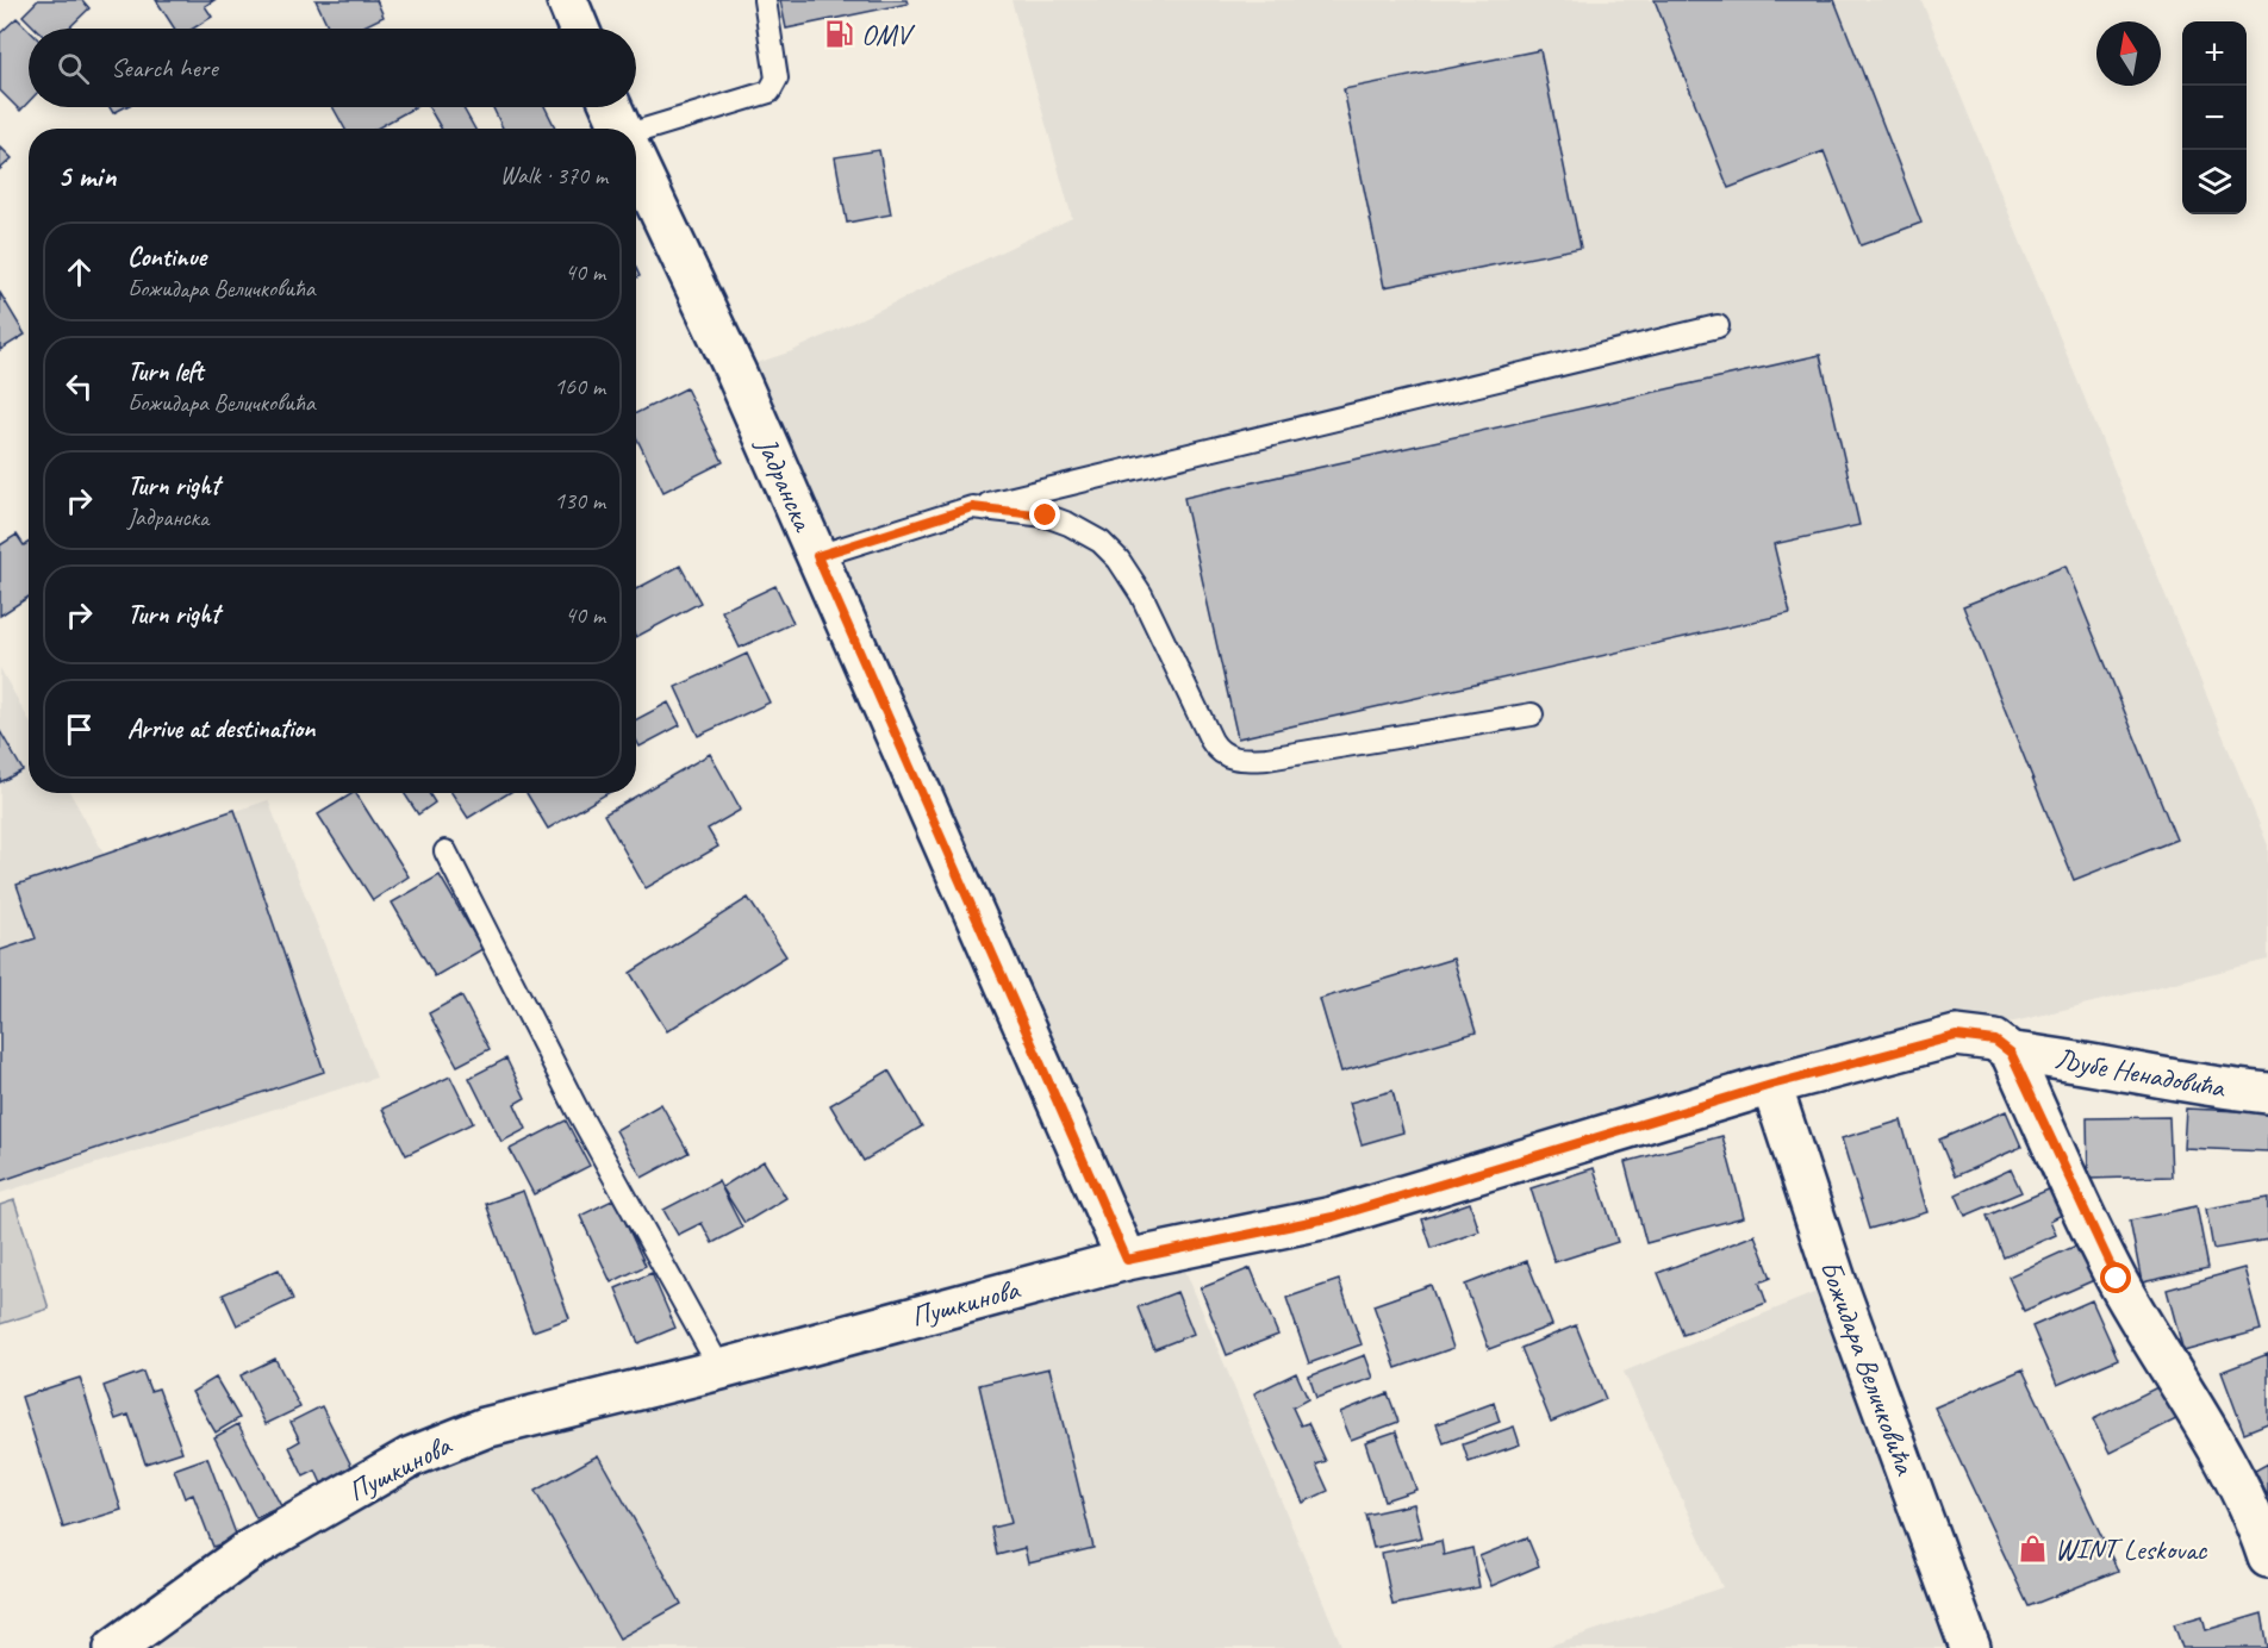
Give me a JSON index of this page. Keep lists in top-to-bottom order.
{
  "streets": {
    "street": [
      "Јадранска",
      "Љубе Ненадовића",
      "Пушкинова",
      "Божидара Величковића"
    ]
  },
  "crossings": [
    ["Јадранска", "Пушкинова"]
  ],
  "places": {
    "fuel station": ["OMV"],
    "shop": ["WINT Leskovac"]
  },
  "north": "top",
  "page": {
    "map_buttons": ["+", "−"],
    "search": "Search here",
    "heading": ["5 min", "Walk · 370 m"],
    "list": [
      ["Continue", "Божидара Величковића", "40 m"],
      ["Turn left", "Божидара Величковића", "160 m"],
      ["Turn right", "Јадранска", "130 m"],
      ["Turn right", "40 m"],
      "Arrive at destination"
    ]
  }
}
